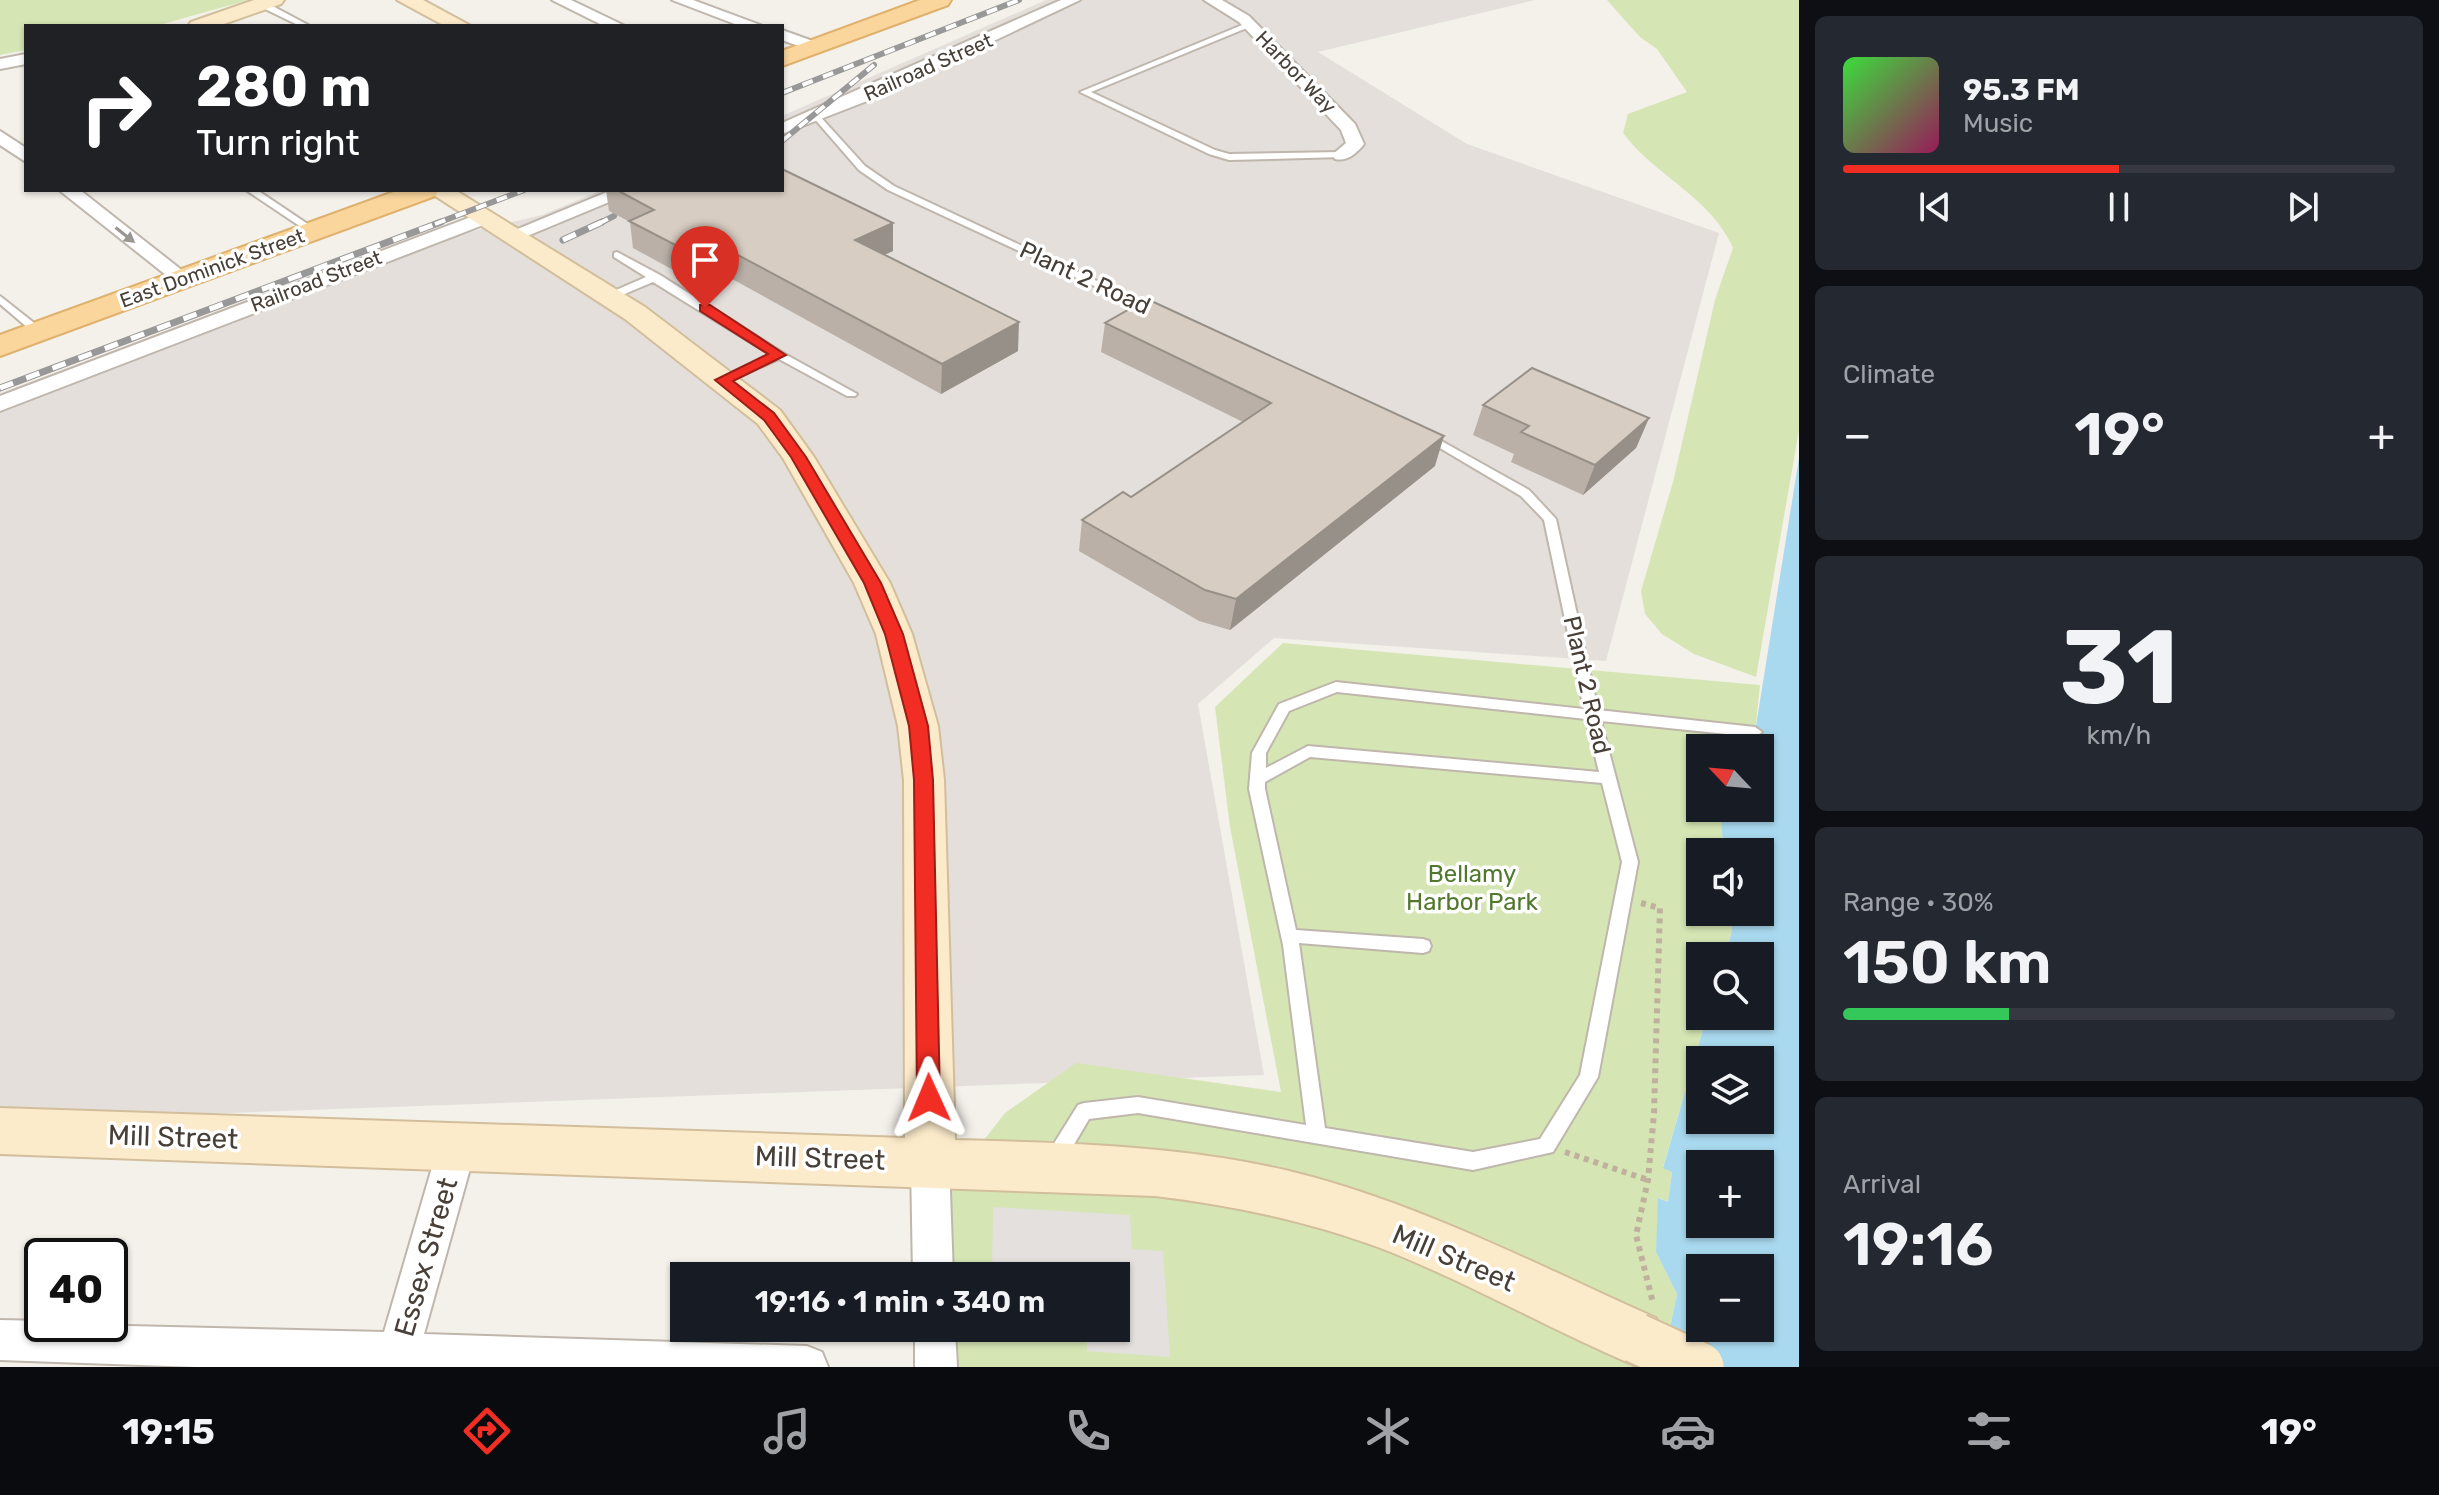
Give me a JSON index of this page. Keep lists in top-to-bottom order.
{
  "streets": {
    "main road": ["East Dominick Street"],
    "street": [
      "Railroad Street",
      "Harbor Way",
      "Mill Street",
      "Essex Street"
    ],
    "lane": ["Plant 2 Road"]
  },
  "crossings": [
    ["Railroad Street", "Plant 2 Road"],
    ["Mill Street", "Essex Street"]
  ],
  "parks": ["Bellamy Harbor Park"],
  "north": "top left",
  "page": {
    "turn": ["280 m", "Turn right"],
    "song": ["95.3 FM", "Music"],
    "tile": [
      "Climate",
      ["31", "km/h"],
      ["Range · 30%", "150 km"],
      ["Arrival", "19:16"]
    ],
    "heat": ["−", "19°", "+"],
    "map_buttons": ["+", "−"],
    "limit": "40",
    "trip": "19:16 · 1 min · 340 m",
    "tabs": ["19:15", "19°"]
  }
}
